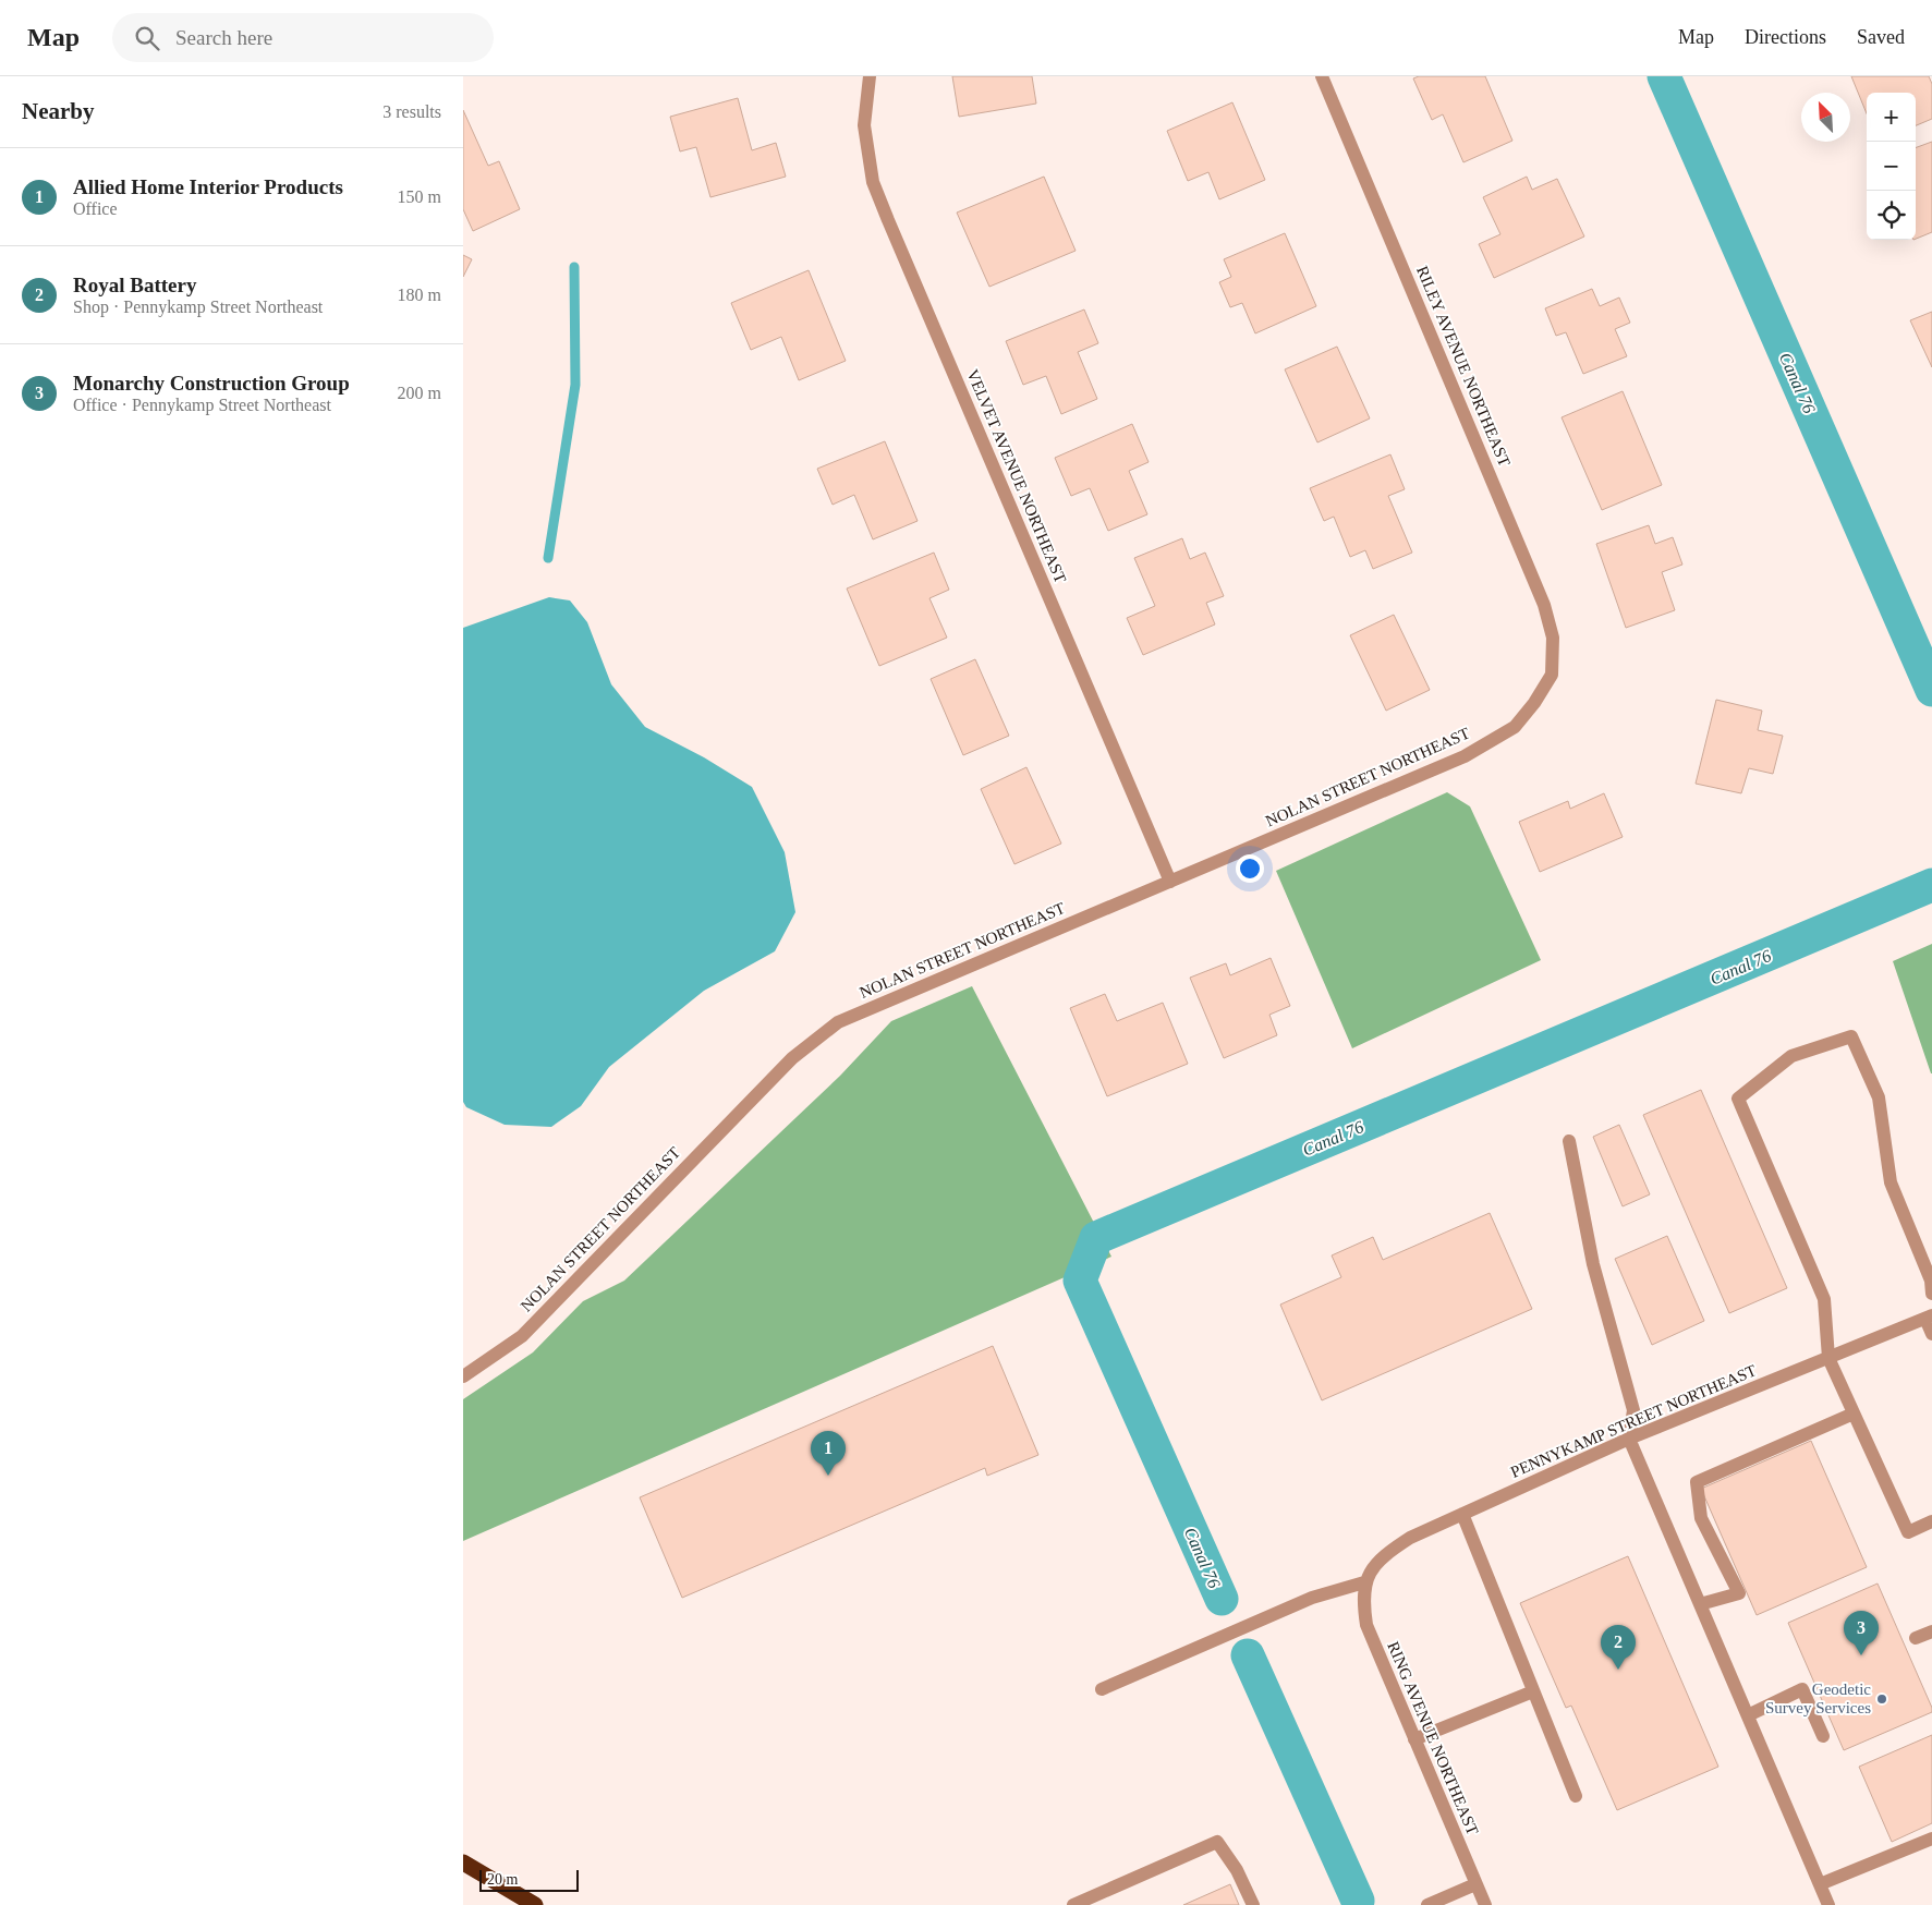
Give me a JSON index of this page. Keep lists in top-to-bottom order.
{
  "streets": {
    "street": [
      "RILEY AVENUE NORTHEAST",
      "VELVET AVENUE NORTHEAST",
      "NOLAN STREET NORTHEAST",
      "PENNYKAMP STREET NORTHEAST",
      "RING AVENUE NORTHEAST"
    ]
  },
  "crossings": [
    ["RILEY AVENUE NORTHEAST", "NOLAN STREET NORTHEAST"],
    ["VELVET AVENUE NORTHEAST", "NOLAN STREET NORTHEAST"],
    ["PENNYKAMP STREET NORTHEAST", "RING AVENUE NORTHEAST"]
  ],
  "water": ["Canal 76"],
  "places": ["Geodetic Survey Services"],
  "scale_bar": "20 m",
  "north": "top left",
  "page": {
    "header": "Map",
    "search": "Search here",
    "nav": ["Map", "Directions", "Saved"],
    "heading": ["Nearby", "3 results"],
    "map_buttons": ["+", "−"],
    "list": [
      {
        "mark": "1",
        "name": "Allied Home Interior Products",
        "note": "Office",
        "value": "150 m"
      },
      {
        "mark": "2",
        "name": "Royal Battery",
        "note": "Shop · Pennykamp Street Northeast",
        "value": "180 m"
      },
      {
        "mark": "3",
        "name": "Monarchy Construction Group",
        "note": "Office · Pennykamp Street Northeast",
        "value": "200 m"
      }
    ],
    "pins": ["1", "3", "2"],
    "scale": "20 m"
  }
}
